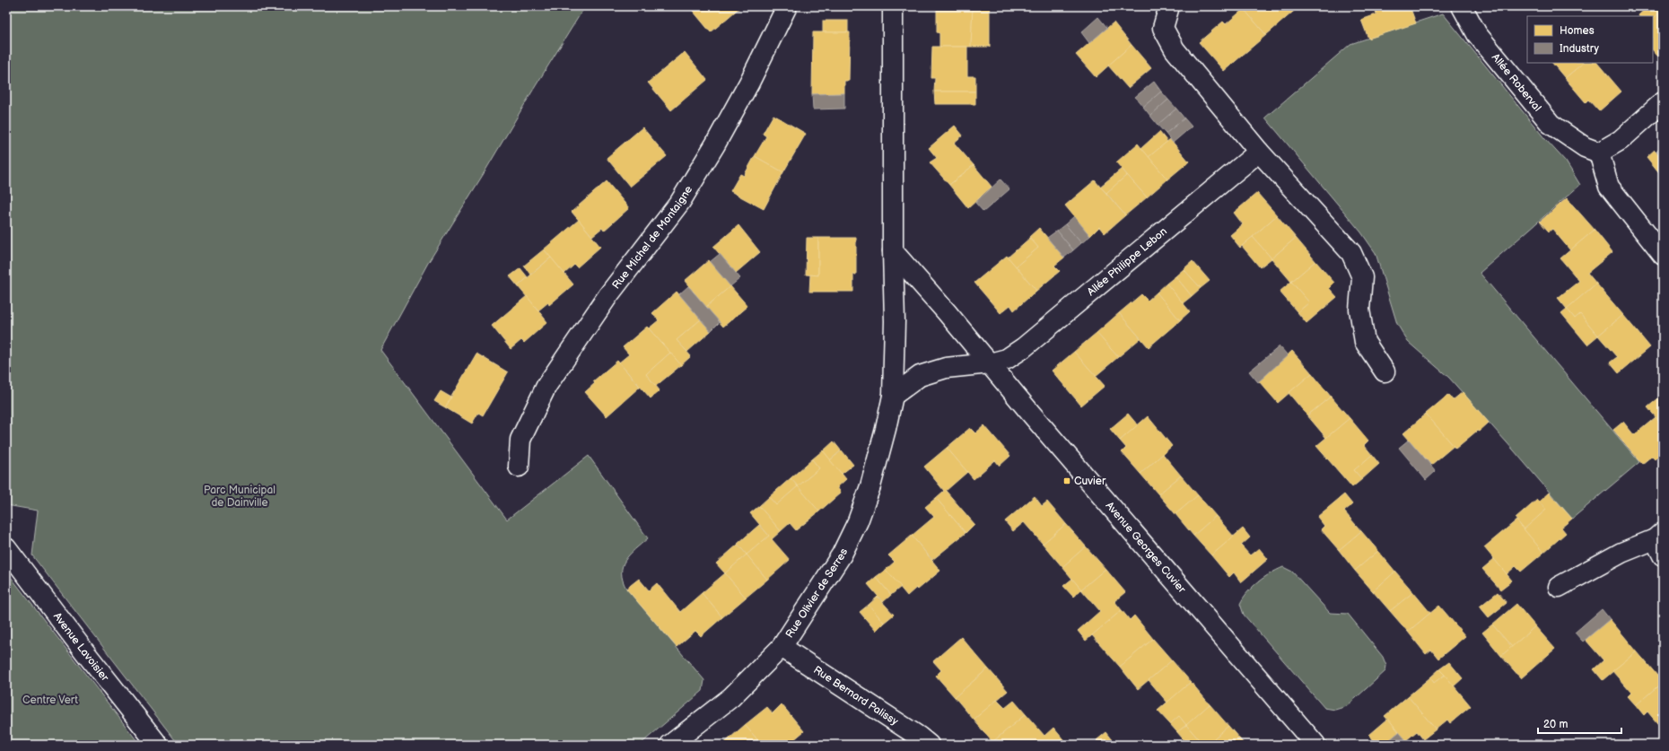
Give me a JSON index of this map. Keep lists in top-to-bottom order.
{
  "streets": {
    "street": [
      "Allée Roberval",
      "Rue Michel de Montaigne",
      "Allée Philippe Lebon",
      "Avenue Georges Cuvier",
      "Rue Olivier de Serres",
      "Avenue Lavoisier",
      "Rue Bernard Palissy"
    ]
  },
  "crossings": [
    ["Allée Philippe Lebon", "Avenue Georges Cuvier"],
    ["Rue Olivier de Serres", "Rue Bernard Palissy"]
  ],
  "parks": ["Parc Municipal de Dainville", "Centre Vert"],
  "places": {
    "transit": ["Cuvier"]
  },
  "legend": ["Homes", "Industry"],
  "scale_bar": "20 m"
}
